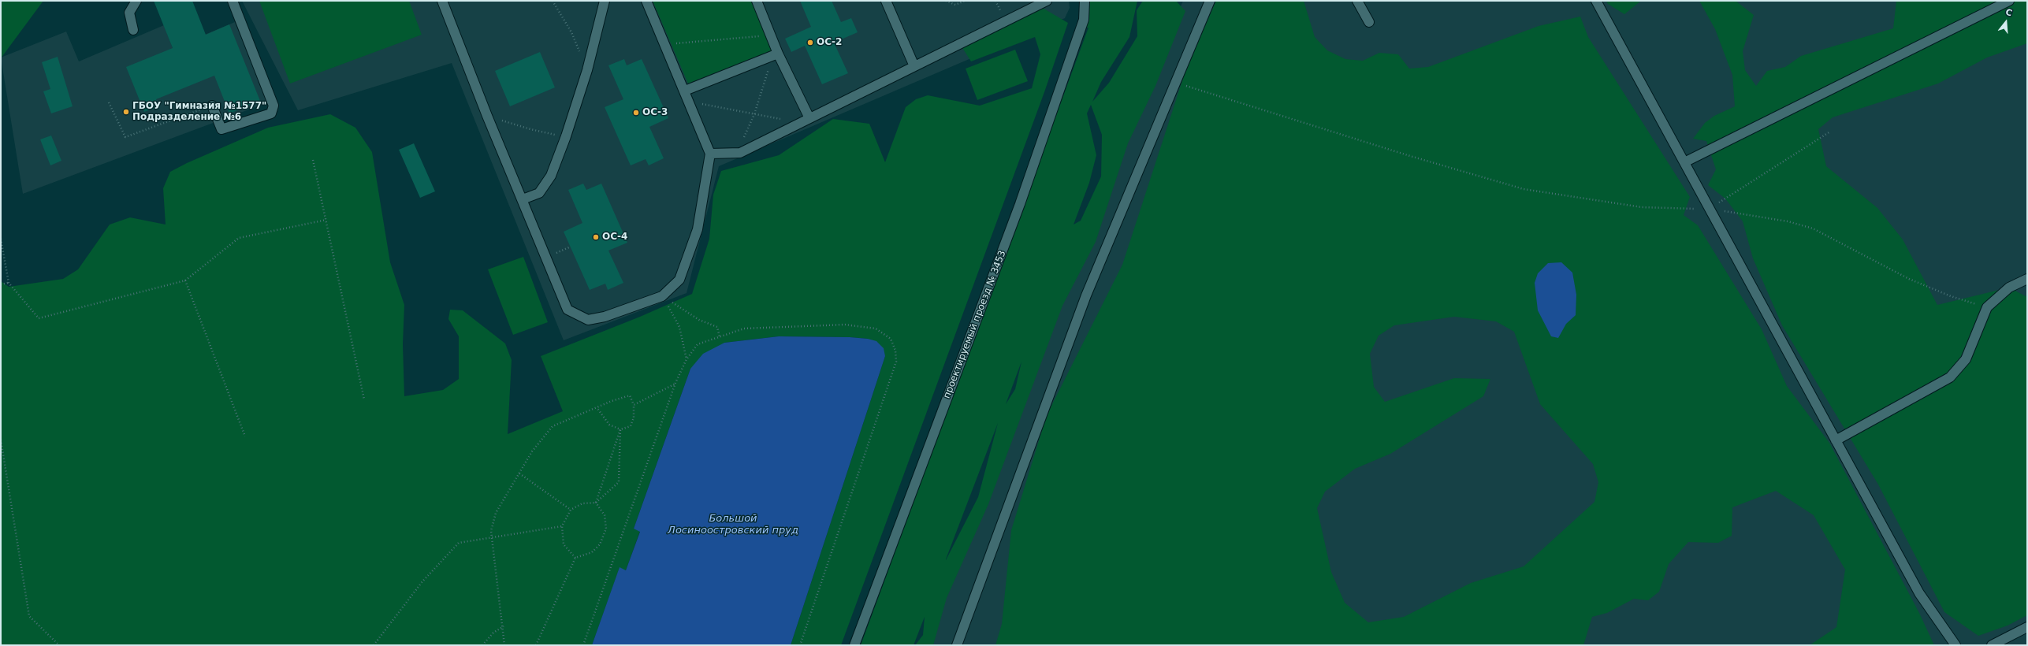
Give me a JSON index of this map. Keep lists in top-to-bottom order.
{
  "streets": {
    "street": ["проектируемый проезд № 3453"]
  },
  "water": ["Большой Лосиноостровский пруд"],
  "places": [
    "ОС-2",
    "ГБОУ \"Гимназия №1577\" Подразделение №6",
    "ОС-3",
    "ОС-4"
  ],
  "north": "top"
}
